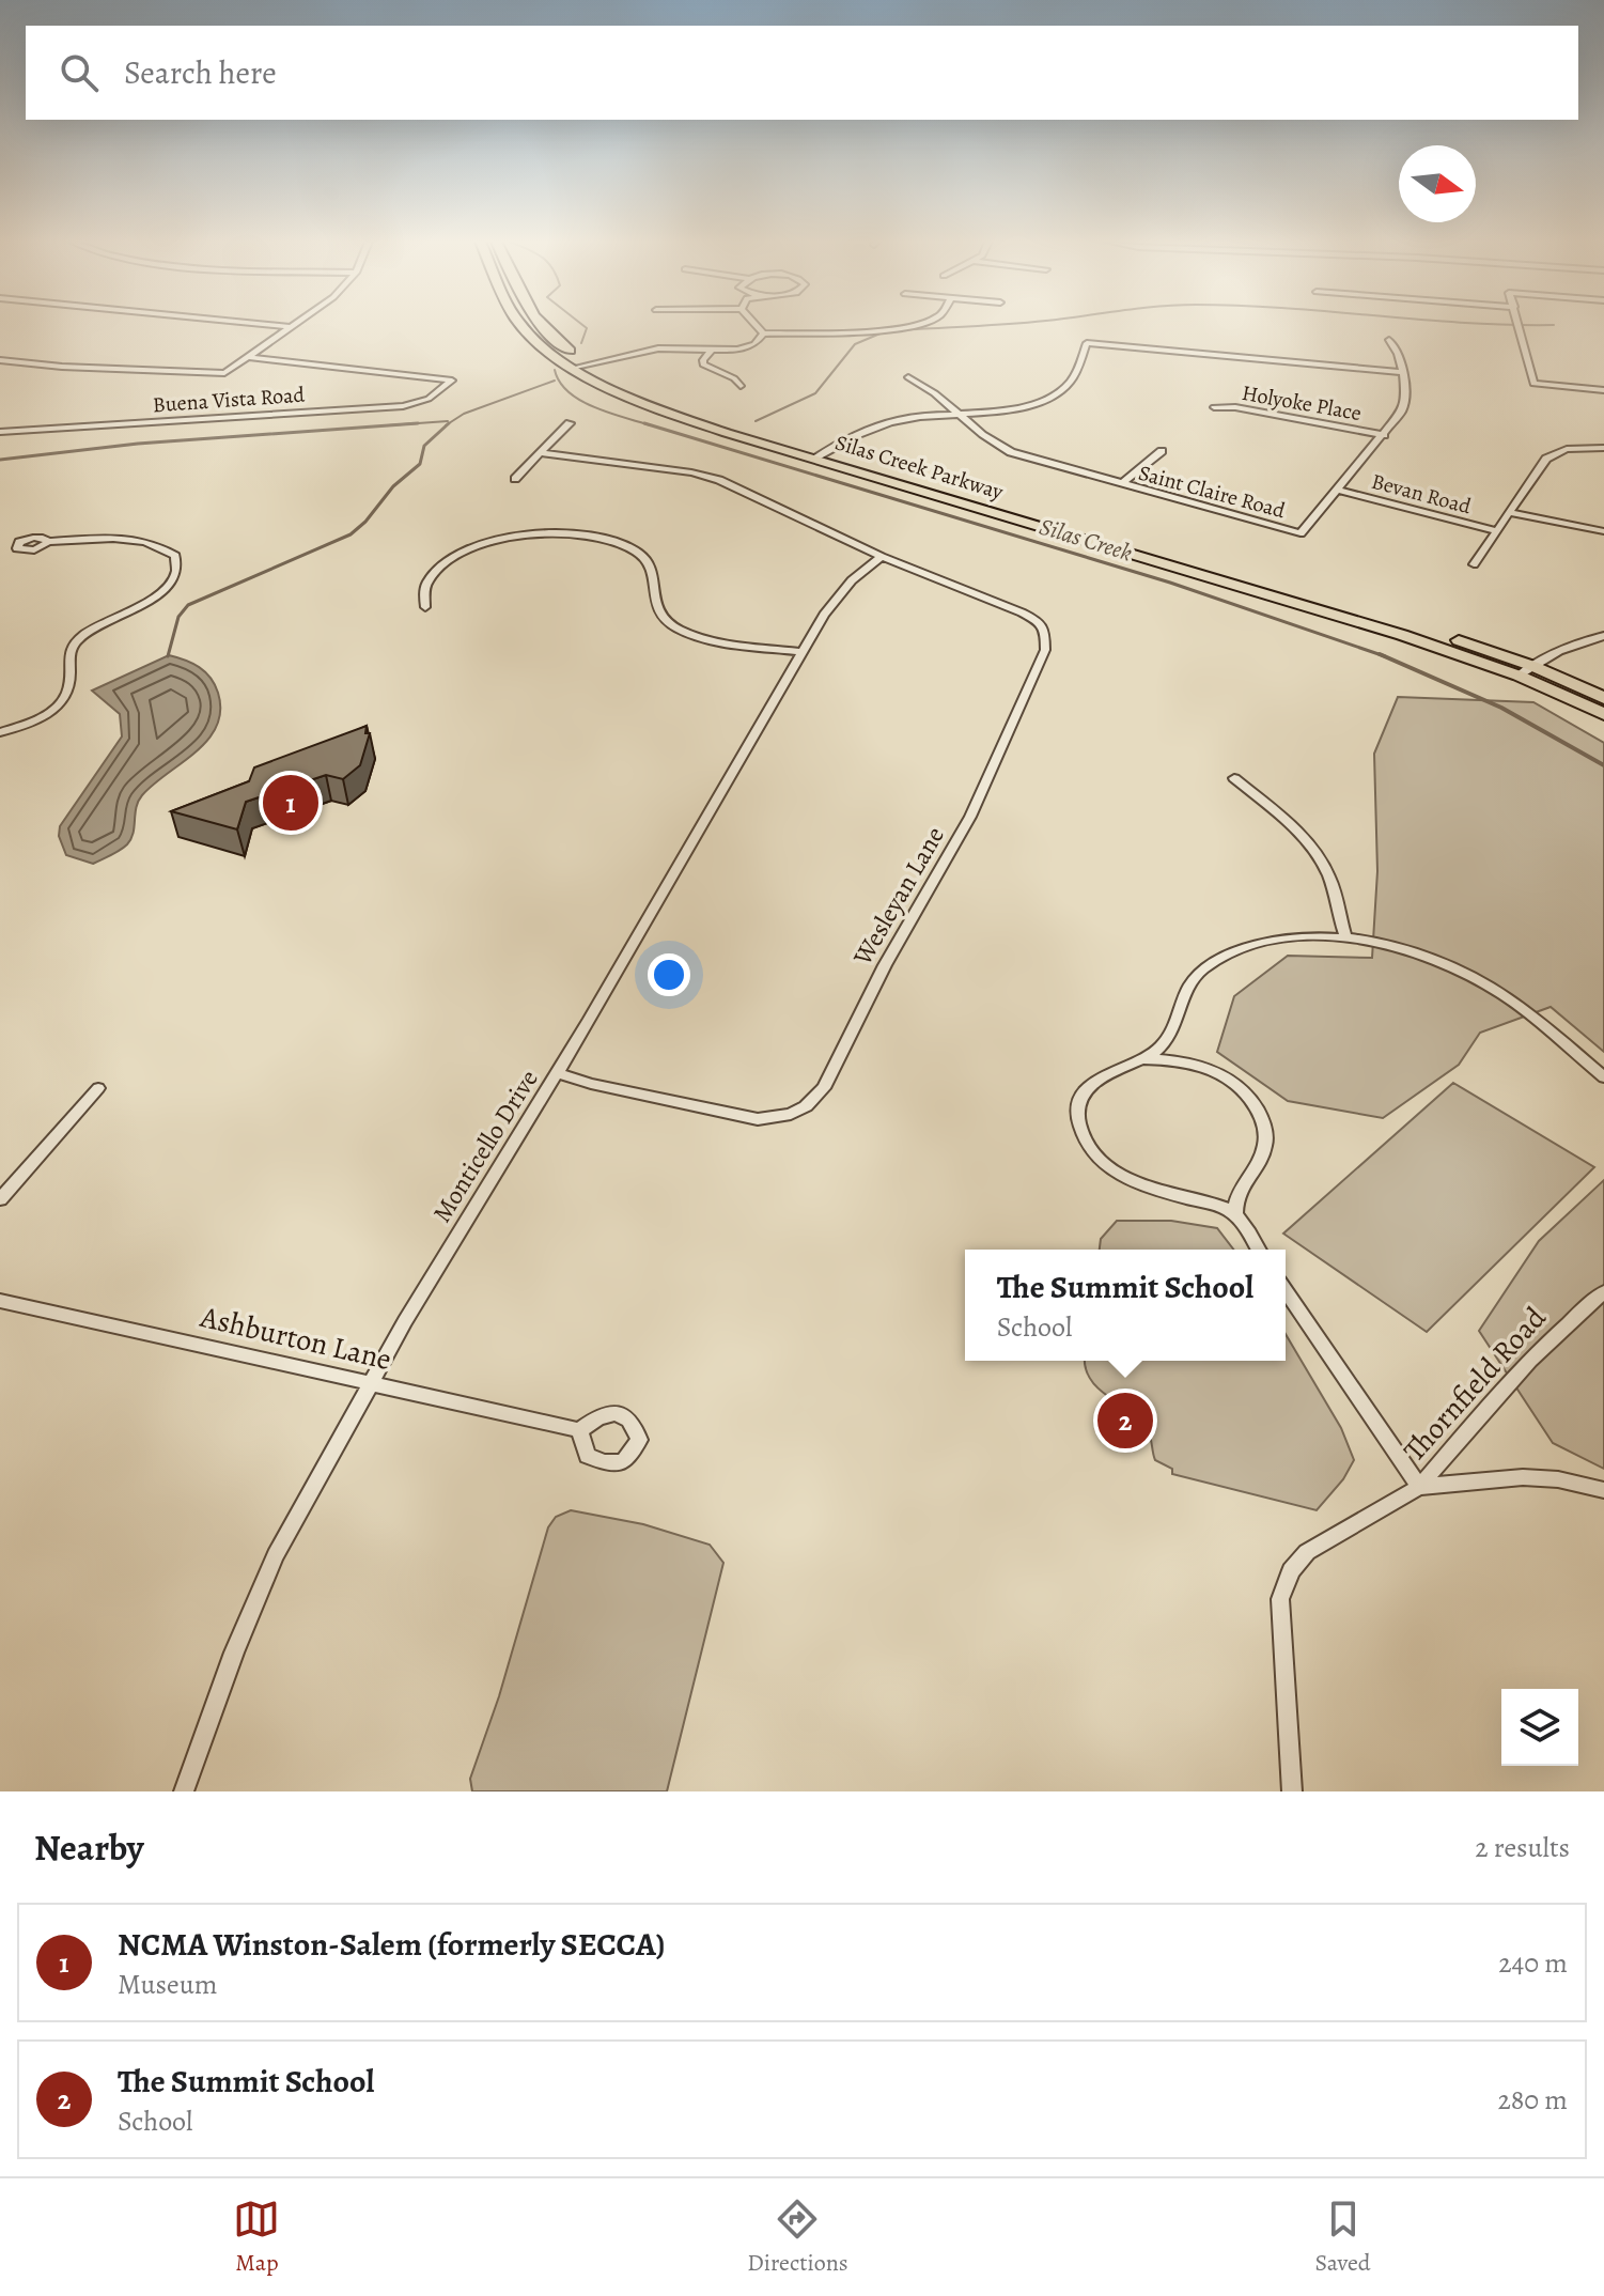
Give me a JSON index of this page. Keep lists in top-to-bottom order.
{
  "streets": {
    "main road": ["Silas Creek Parkway"],
    "street": [
      "Buena Vista Road",
      "Holyoke Place",
      "Saint Claire Road",
      "Bevan Road",
      "Wesleyan Lane",
      "Monticello Drive",
      "Ashburton Lane",
      "Thornfield Road"
    ]
  },
  "crossings": [
    ["Holyoke Place", "Saint Claire Road"],
    ["Saint Claire Road", "Bevan Road"],
    ["Wesleyan Lane", "Monticello Drive"],
    ["Monticello Drive", "Ashburton Lane"]
  ],
  "water": ["Silas Creek"],
  "north": "right",
  "page": {
    "search": "Search here",
    "pins": ["1", "2"],
    "popup": ["The Summit School", "School"],
    "heading": ["Nearby", "2 results"],
    "list": [
      {
        "mark": "1",
        "name": "NCMA Winston-Salem (formerly SECCA)",
        "note": "Museum",
        "value": "240 m"
      },
      {
        "mark": "2",
        "name": "The Summit School",
        "note": "School",
        "value": "280 m"
      }
    ],
    "nav": ["Map", "Directions", "Saved"]
  }
}
